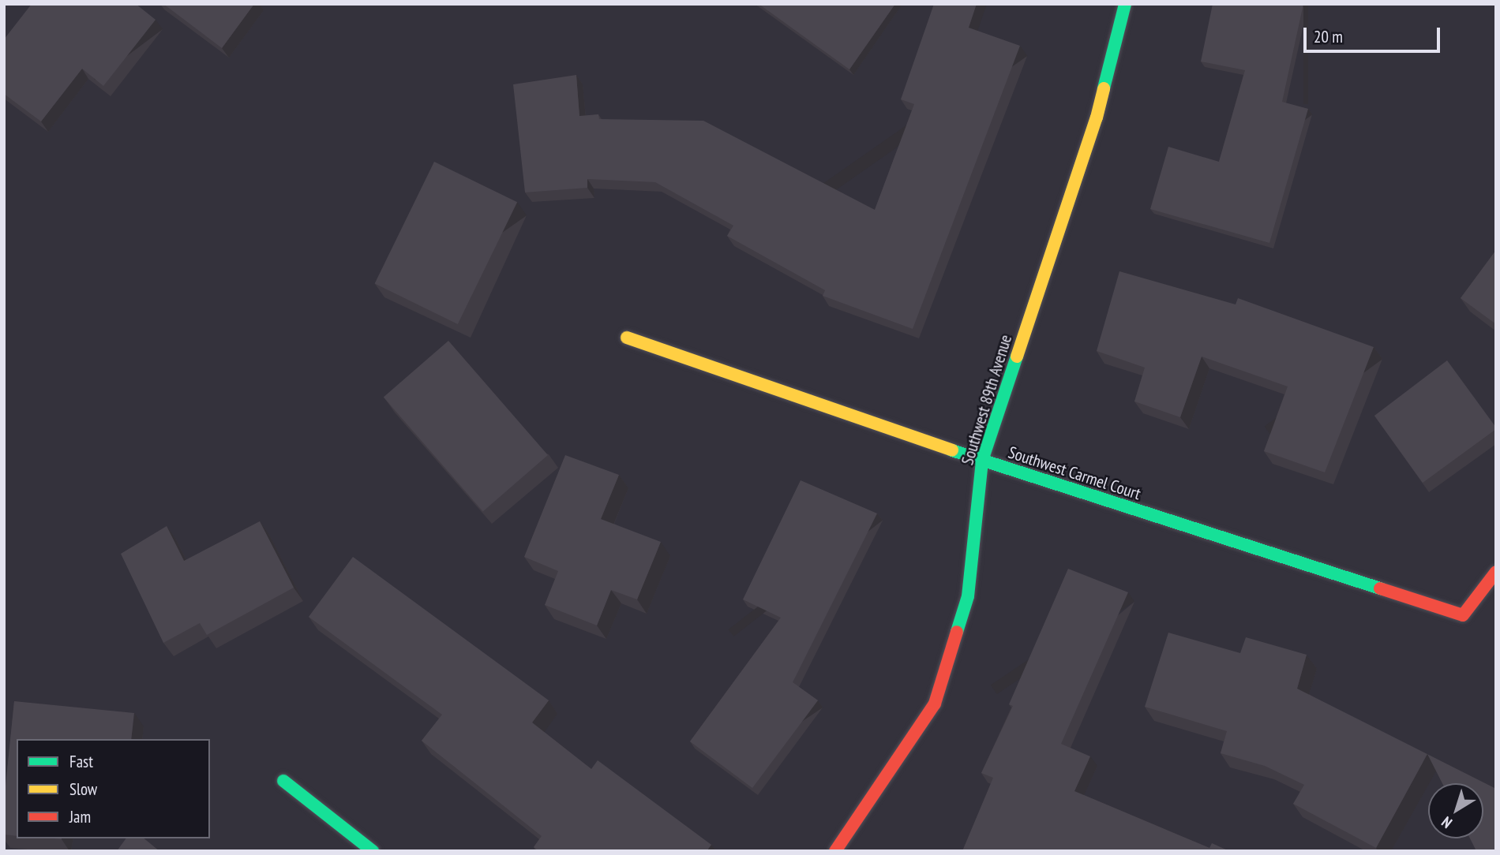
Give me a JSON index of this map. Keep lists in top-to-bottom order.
{
  "streets": {
    "street": ["Southwest 89th Avenue", "Southwest Carmel Court"]
  },
  "crossings": [
    ["Southwest 89th Avenue", "Southwest Carmel Court"]
  ],
  "legend": ["Fast", "Slow", "Jam"],
  "scale_bar": "20 m",
  "north": "bottom left"
}
